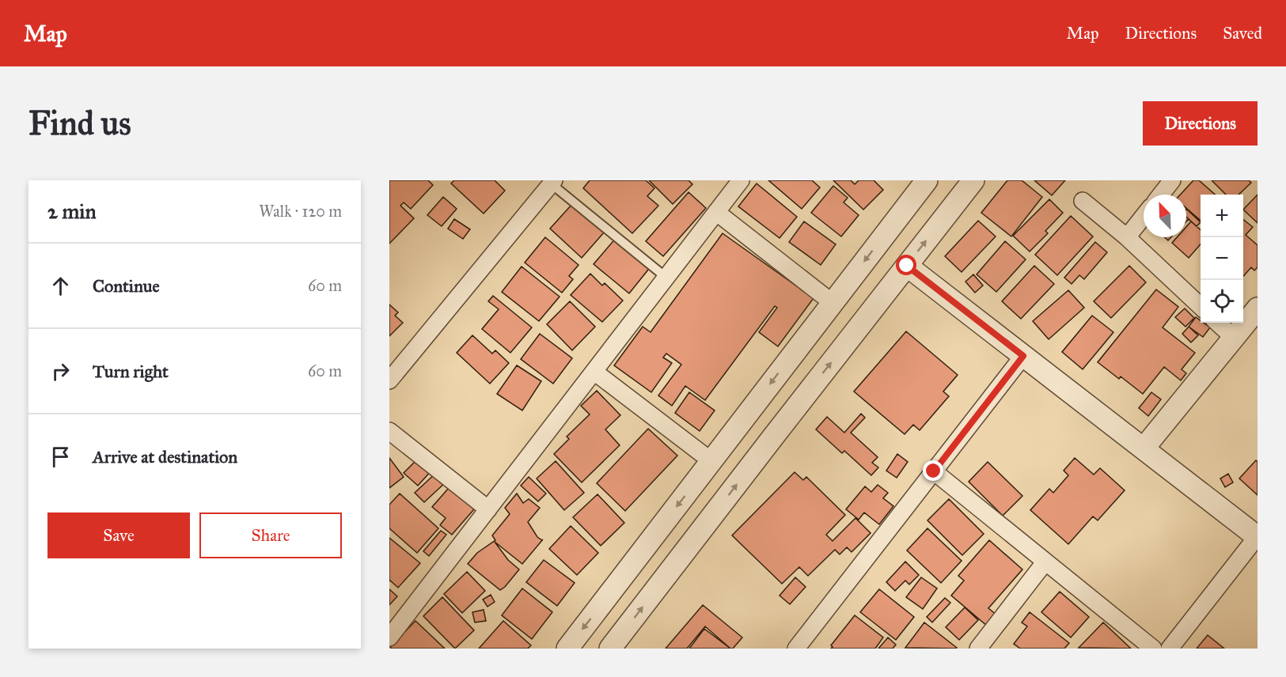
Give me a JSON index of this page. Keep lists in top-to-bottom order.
{
  "north": "top left",
  "page": {
    "header": "Map",
    "nav": ["Map", "Directions", "Saved"],
    "buttons": [
      "Directions",
      ["Save", "Share"]
    ],
    "title": "Find us",
    "heading": ["2 min", "Walk · 120 m"],
    "map_buttons": ["+", "−"],
    "list": [
      ["Continue", "60 m"],
      ["Turn right", "60 m"],
      "Arrive at destination"
    ]
  }
}
